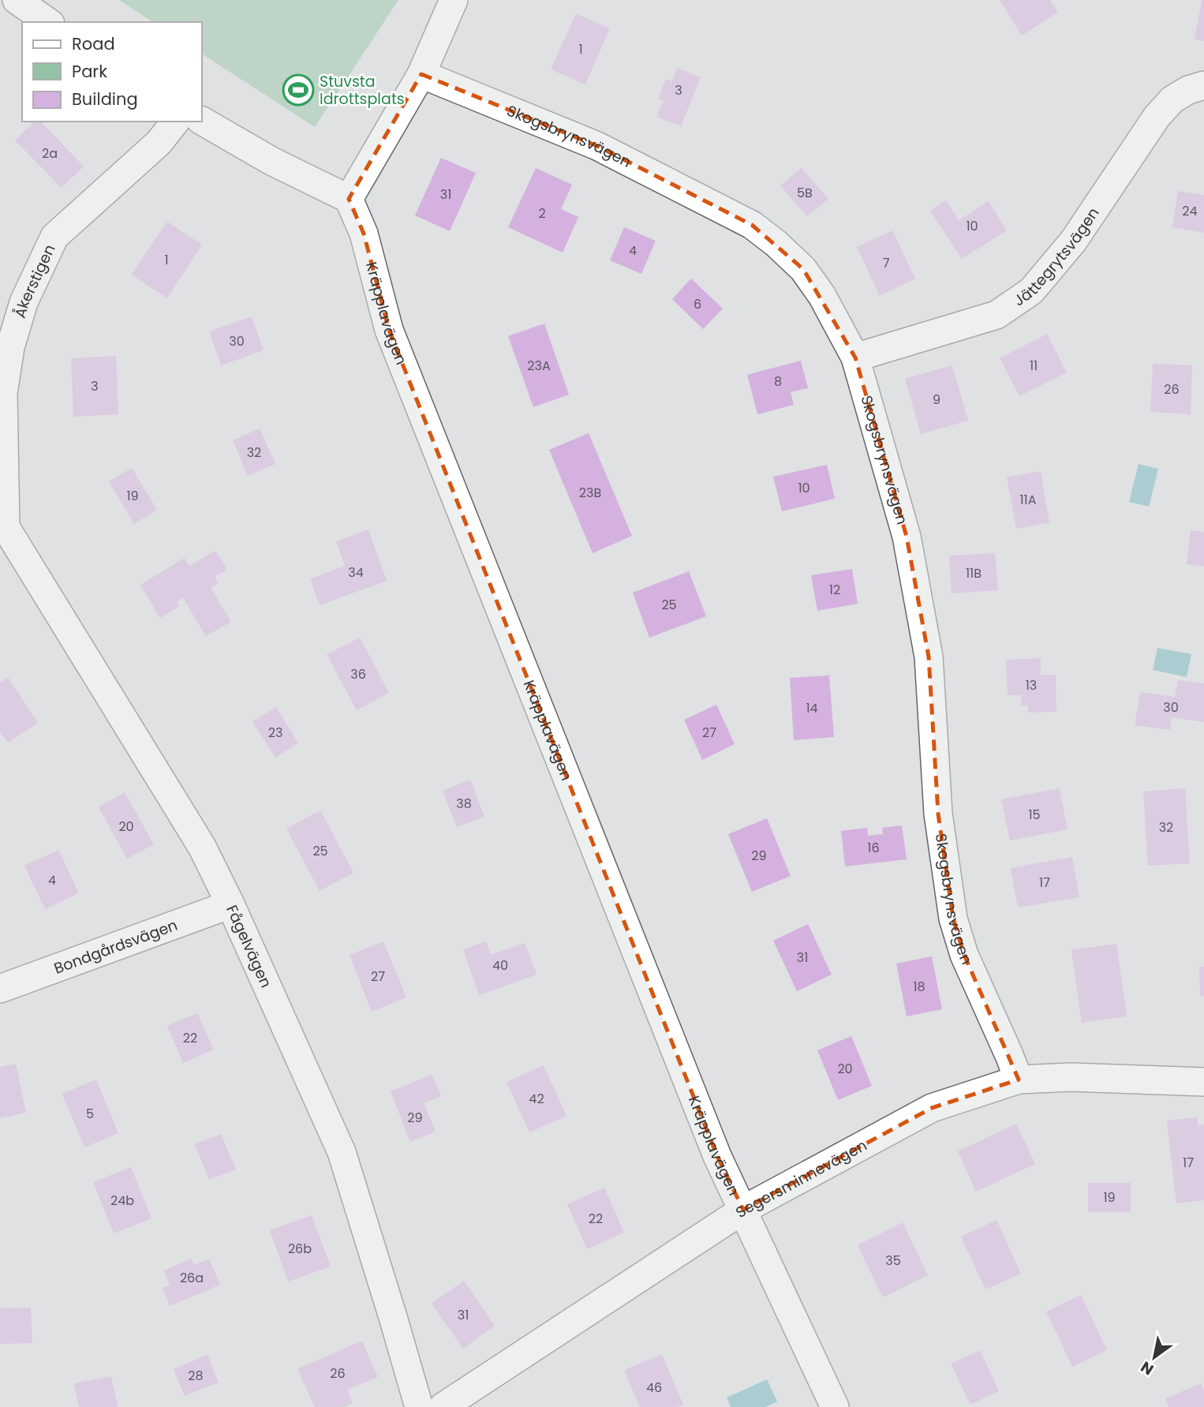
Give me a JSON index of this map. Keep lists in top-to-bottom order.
{
  "streets": {
    "street": [
      "Skogsbrynsvägen",
      "Jättegrytsvägen",
      "Åkerstigen",
      "Kräpplavägen",
      "Fågelvägen",
      "Bondgårdsvägen",
      "Segersminnevägen"
    ]
  },
  "crossings": [
    ["Skogsbrynsvägen", "Jättegrytsvägen"],
    ["Skogsbrynsvägen", "Segersminnevägen"],
    ["Åkerstigen", "Fågelvägen"],
    ["Kräpplavägen", "Segersminnevägen"],
    ["Fågelvägen", "Bondgårdsvägen"]
  ],
  "places": {
    "sports": ["Stuvsta Idrottsplats"]
  },
  "house_numbers": [
    "1",
    "3",
    "2a",
    "5B",
    "31",
    "24",
    "2",
    "10",
    "4",
    "1",
    "7",
    "6",
    "30",
    "23A",
    "11",
    "8",
    "3",
    "26",
    "9",
    "32",
    "10",
    "23B",
    "19",
    "11A",
    "34",
    "11B",
    "12",
    "25",
    "36",
    "13",
    "30",
    "14",
    "23",
    "27",
    "38",
    "15",
    "20",
    "32",
    "16",
    "25",
    "29",
    "4",
    "17",
    "31",
    "40",
    "27",
    "18",
    "22",
    "20",
    "42",
    "5",
    "29",
    "17",
    "19",
    "24b",
    "22",
    "26b",
    "35",
    "26a",
    "31",
    "26",
    "28",
    "46"
  ],
  "legend": ["Road", "Park", "Building"],
  "north": "bottom left"
}
